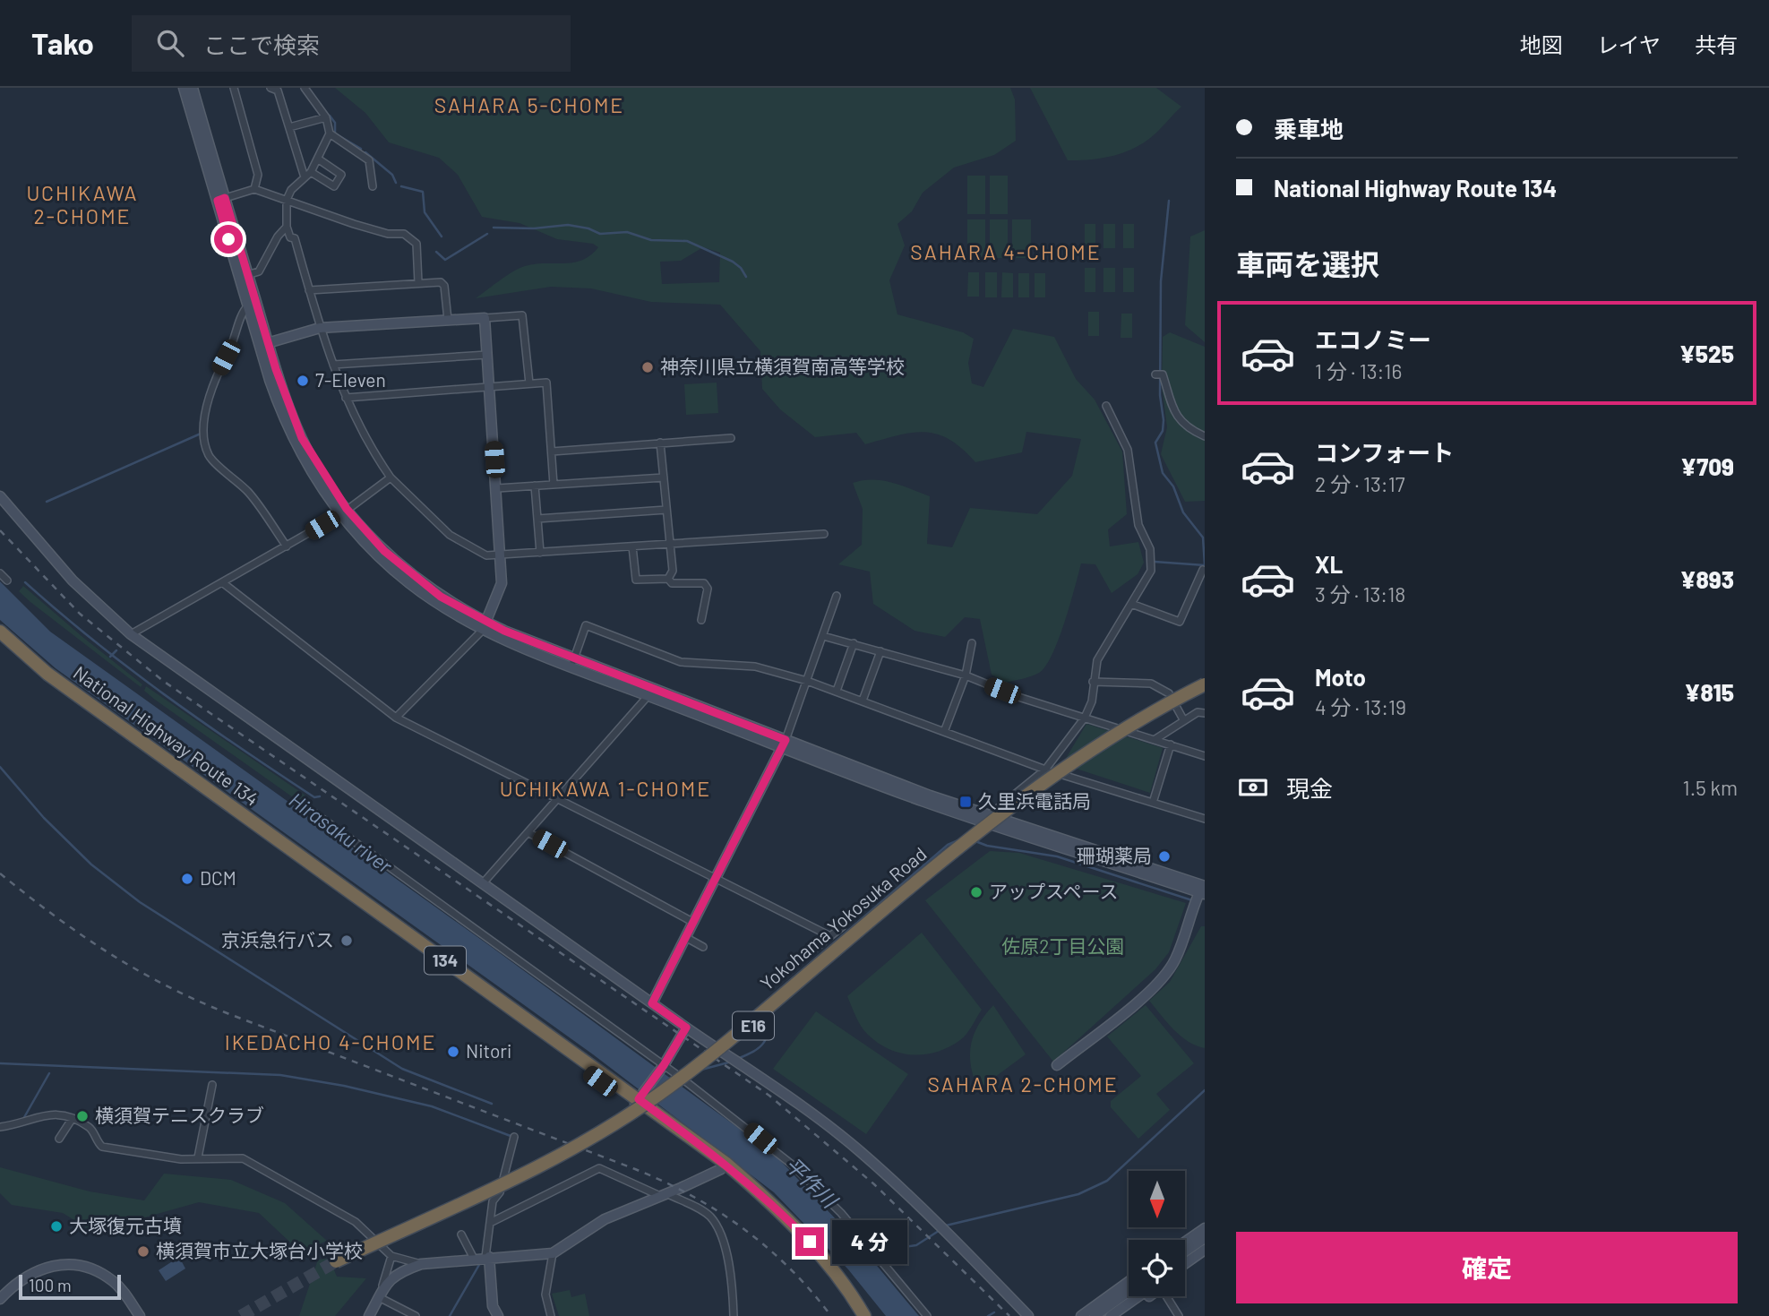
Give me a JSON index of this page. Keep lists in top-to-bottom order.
{
  "streets": {
    "highway": [
      "National Highway Route 134",
      "Yokohama Yokosuka Road",
      "134",
      "E16"
    ]
  },
  "districts": [
    "SAHARA 5-CHOME",
    "UCHIKAWA 2-CHOME",
    "SAHARA 4-CHOME",
    "UCHIKAWA 1-CHOME",
    "IKEDACHO 4-CHOME",
    "SAHARA 2-CHOME"
  ],
  "water": ["Hirasaku river", "平作川"],
  "parks": ["佐原2丁目公園"],
  "places": {
    "other": [
      "神奈川県立横須賀南高等学校",
      "7-Eleven",
      "珊瑚薬局",
      "DCM",
      "アップスペース",
      "京浜急行バス",
      "Nitori",
      "横須賀テニスクラブ",
      "大塚復元古墳",
      "横須賀市立大塚台小学校"
    ],
    "transit": ["久里浜電話局"]
  },
  "scale_bar": "100 m",
  "north": "bottom",
  "page": {
    "header": "Tako",
    "search": "ここで検索",
    "nav": ["地図", "レイヤ", "共有"],
    "banner": ["乗車地", "National Highway Route 134"],
    "heading": "車両を選択",
    "list": [
      {
        "name": "エコノミー",
        "note": "1 分 · 13:16",
        "value": "¥525"
      },
      {
        "name": "コンフォート",
        "note": "2 分 · 13:17",
        "value": "¥709"
      },
      {
        "name": "XL",
        "note": "3 分 · 13:18",
        "value": "¥893"
      },
      {
        "name": "Moto",
        "note": "4 分 · 13:19",
        "value": "¥815"
      }
    ],
    "pay": ["現金", "1.5 km"],
    "buttons": "確定",
    "bubble": "4 分",
    "scale": "100 m"
  }
}
